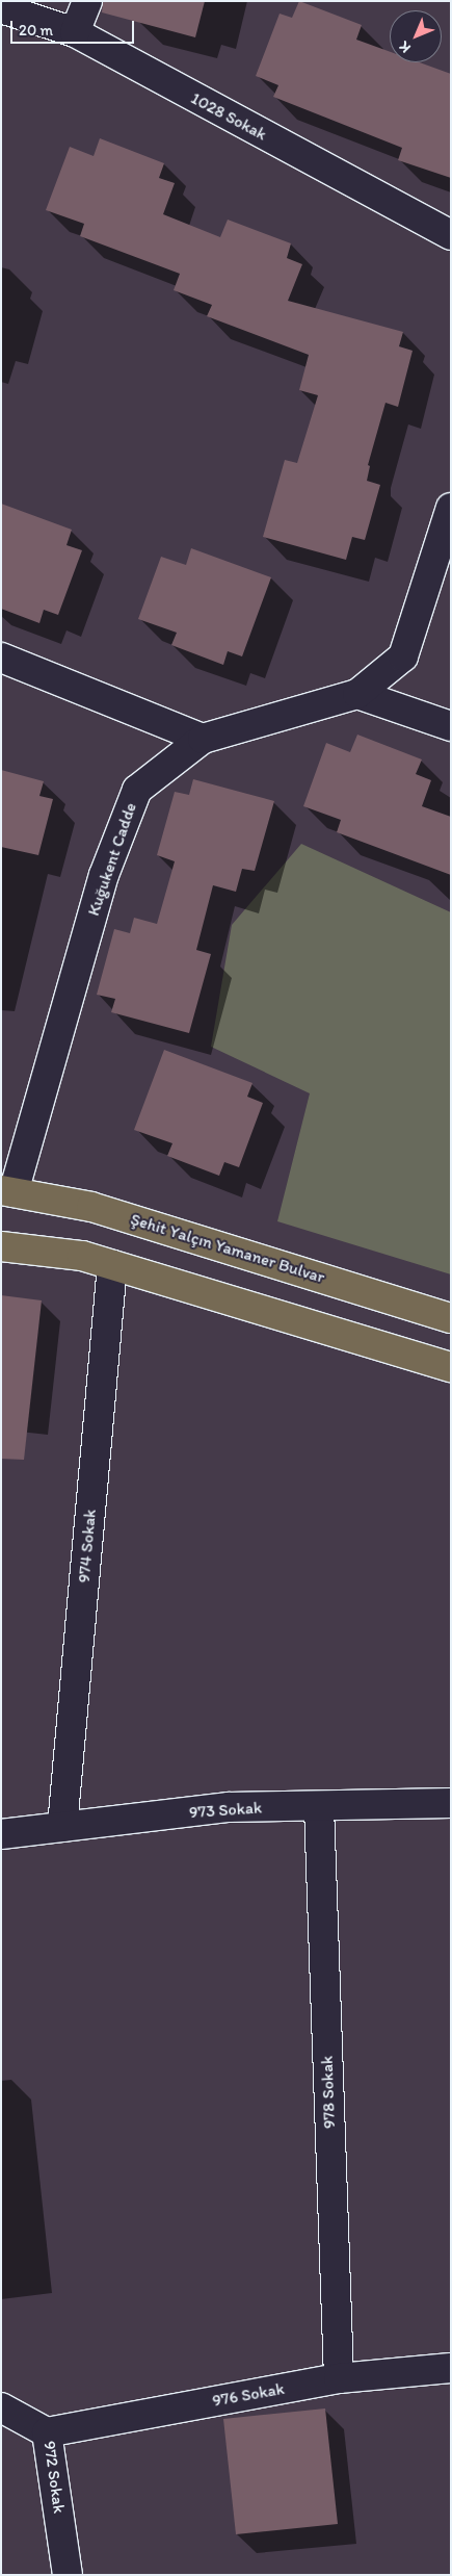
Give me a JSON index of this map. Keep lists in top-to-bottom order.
{
  "streets": {
    "highway": ["Şehit Yalçın Yamaner Bulvar"],
    "street": [
      "1028 Sokak",
      "Kuğukent Cadde",
      "974 Sokak",
      "973 Sokak",
      "978 Sokak",
      "976 Sokak",
      "972 Sokak"
    ]
  },
  "crossings": [
    ["Kuğukent Cadde", "Şehit Yalçın Yamaner Bulvar"],
    ["974 Sokak", "973 Sokak"],
    ["973 Sokak", "978 Sokak"],
    ["978 Sokak", "976 Sokak"],
    ["976 Sokak", "972 Sokak"]
  ],
  "scale_bar": "20 m",
  "north": "bottom left"
}
